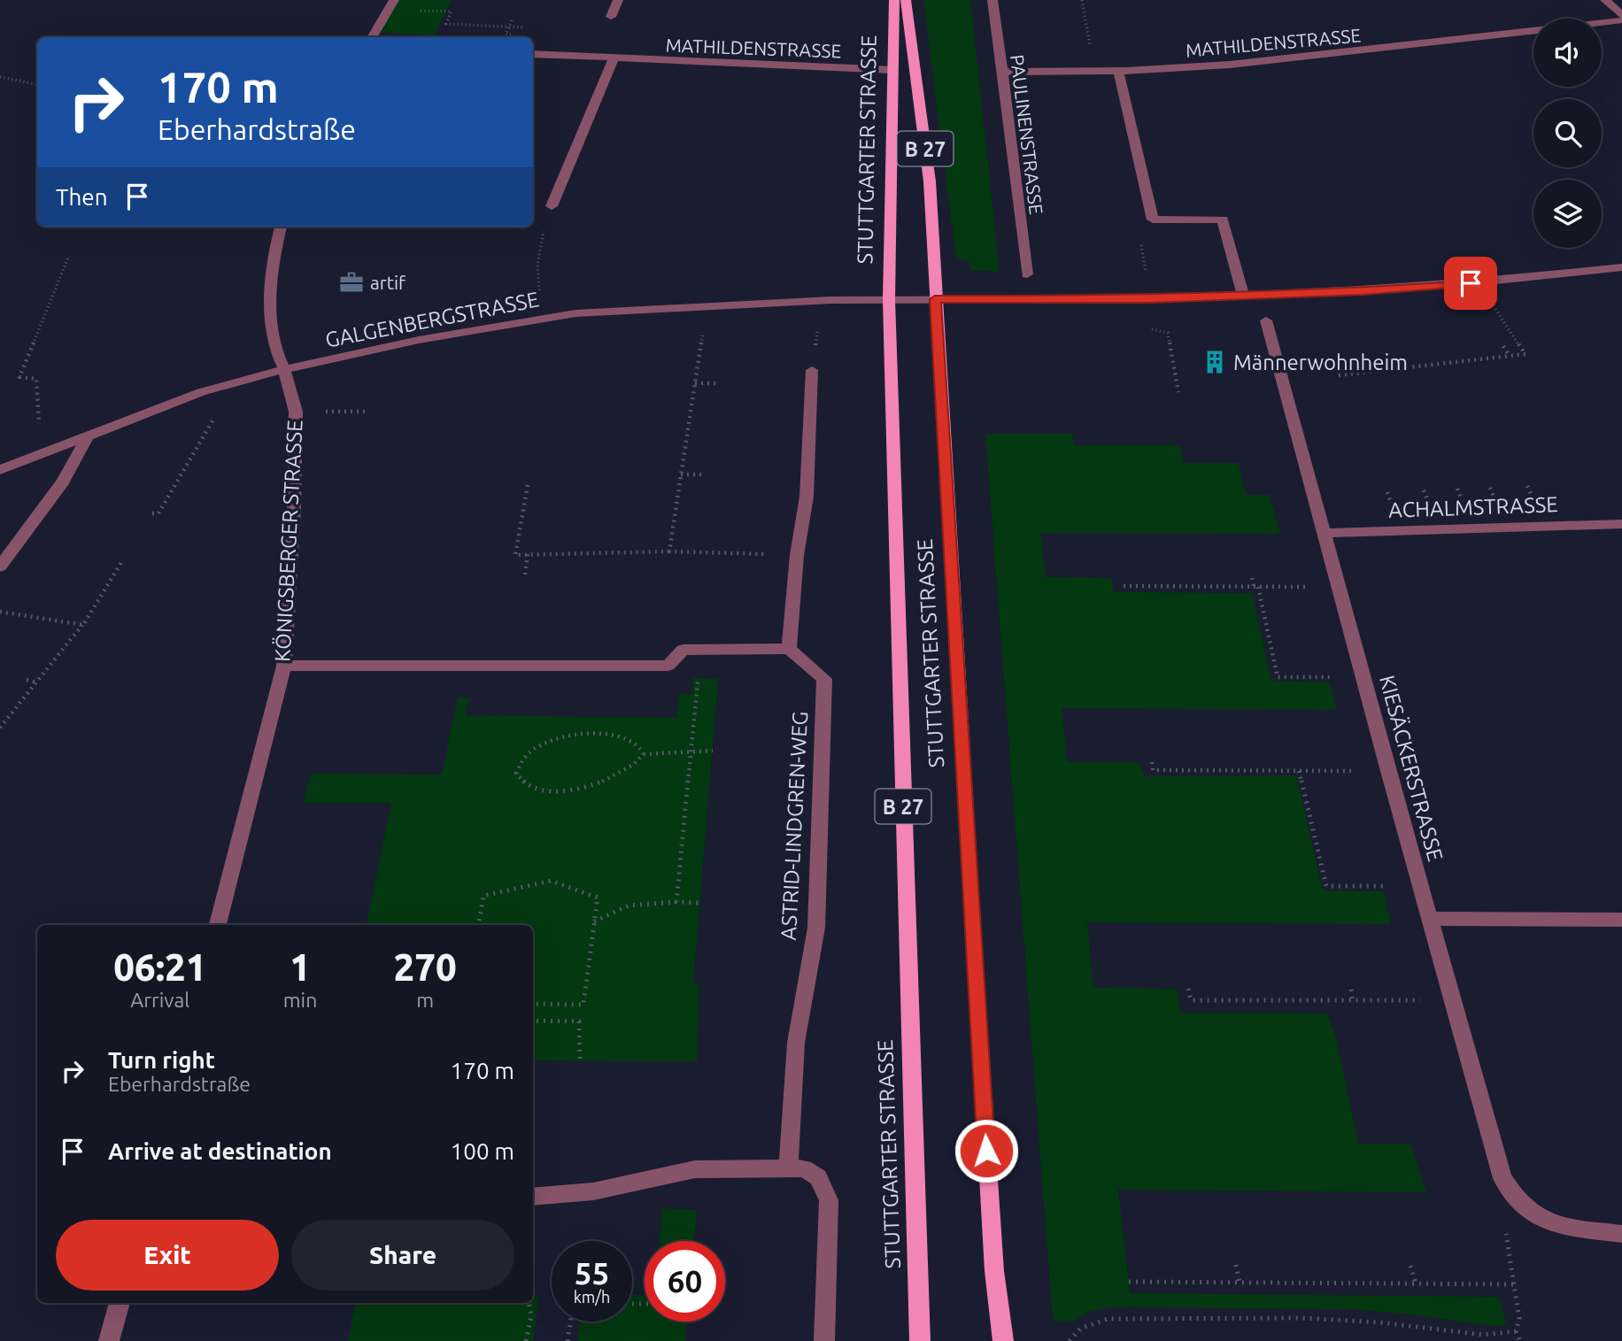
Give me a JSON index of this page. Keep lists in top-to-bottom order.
{
  "streets": {
    "main road": ["B 27", "STUTTGARTER STRASSE"],
    "street": [
      "MATHILDENSTRASSE",
      "PAULINENSTRASSE",
      "GALGENBERGSTRASSE",
      "ACHALMSTRASSE",
      "KÖNIGSBERGER STRASSE",
      "KIESÄCKERSTRASSE",
      "ASTRID-LINDGREN-WEG"
    ]
  },
  "crossings": [
    ["MATHILDENSTRASSE", "PAULINENSTRASSE"],
    ["MATHILDENSTRASSE", "STUTTGARTER STRASSE"],
    ["STUTTGARTER STRASSE", "GALGENBERGSTRASSE"],
    ["GALGENBERGSTRASSE", "KÖNIGSBERGER STRASSE"],
    ["ACHALMSTRASSE", "KIESÄCKERSTRASSE"]
  ],
  "places": {
    "office": ["artif"],
    "building": ["Männerwohnheim"]
  },
  "page": {
    "turn": ["170 m", "Eberhardstraße"],
    "then": "Then",
    "eta": [
      "06:21",
      "Arrival",
      "1",
      "min",
      "270",
      "m"
    ],
    "list": [
      {
        "name": "Turn right",
        "note": "Eberhardstraße",
        "value": "170 m"
      },
      {
        "name": "Arrive at destination",
        "value": "100 m"
      }
    ],
    "buttons": ["Exit", "Share"],
    "speed": "55 km/h",
    "limit": "60"
  }
}
